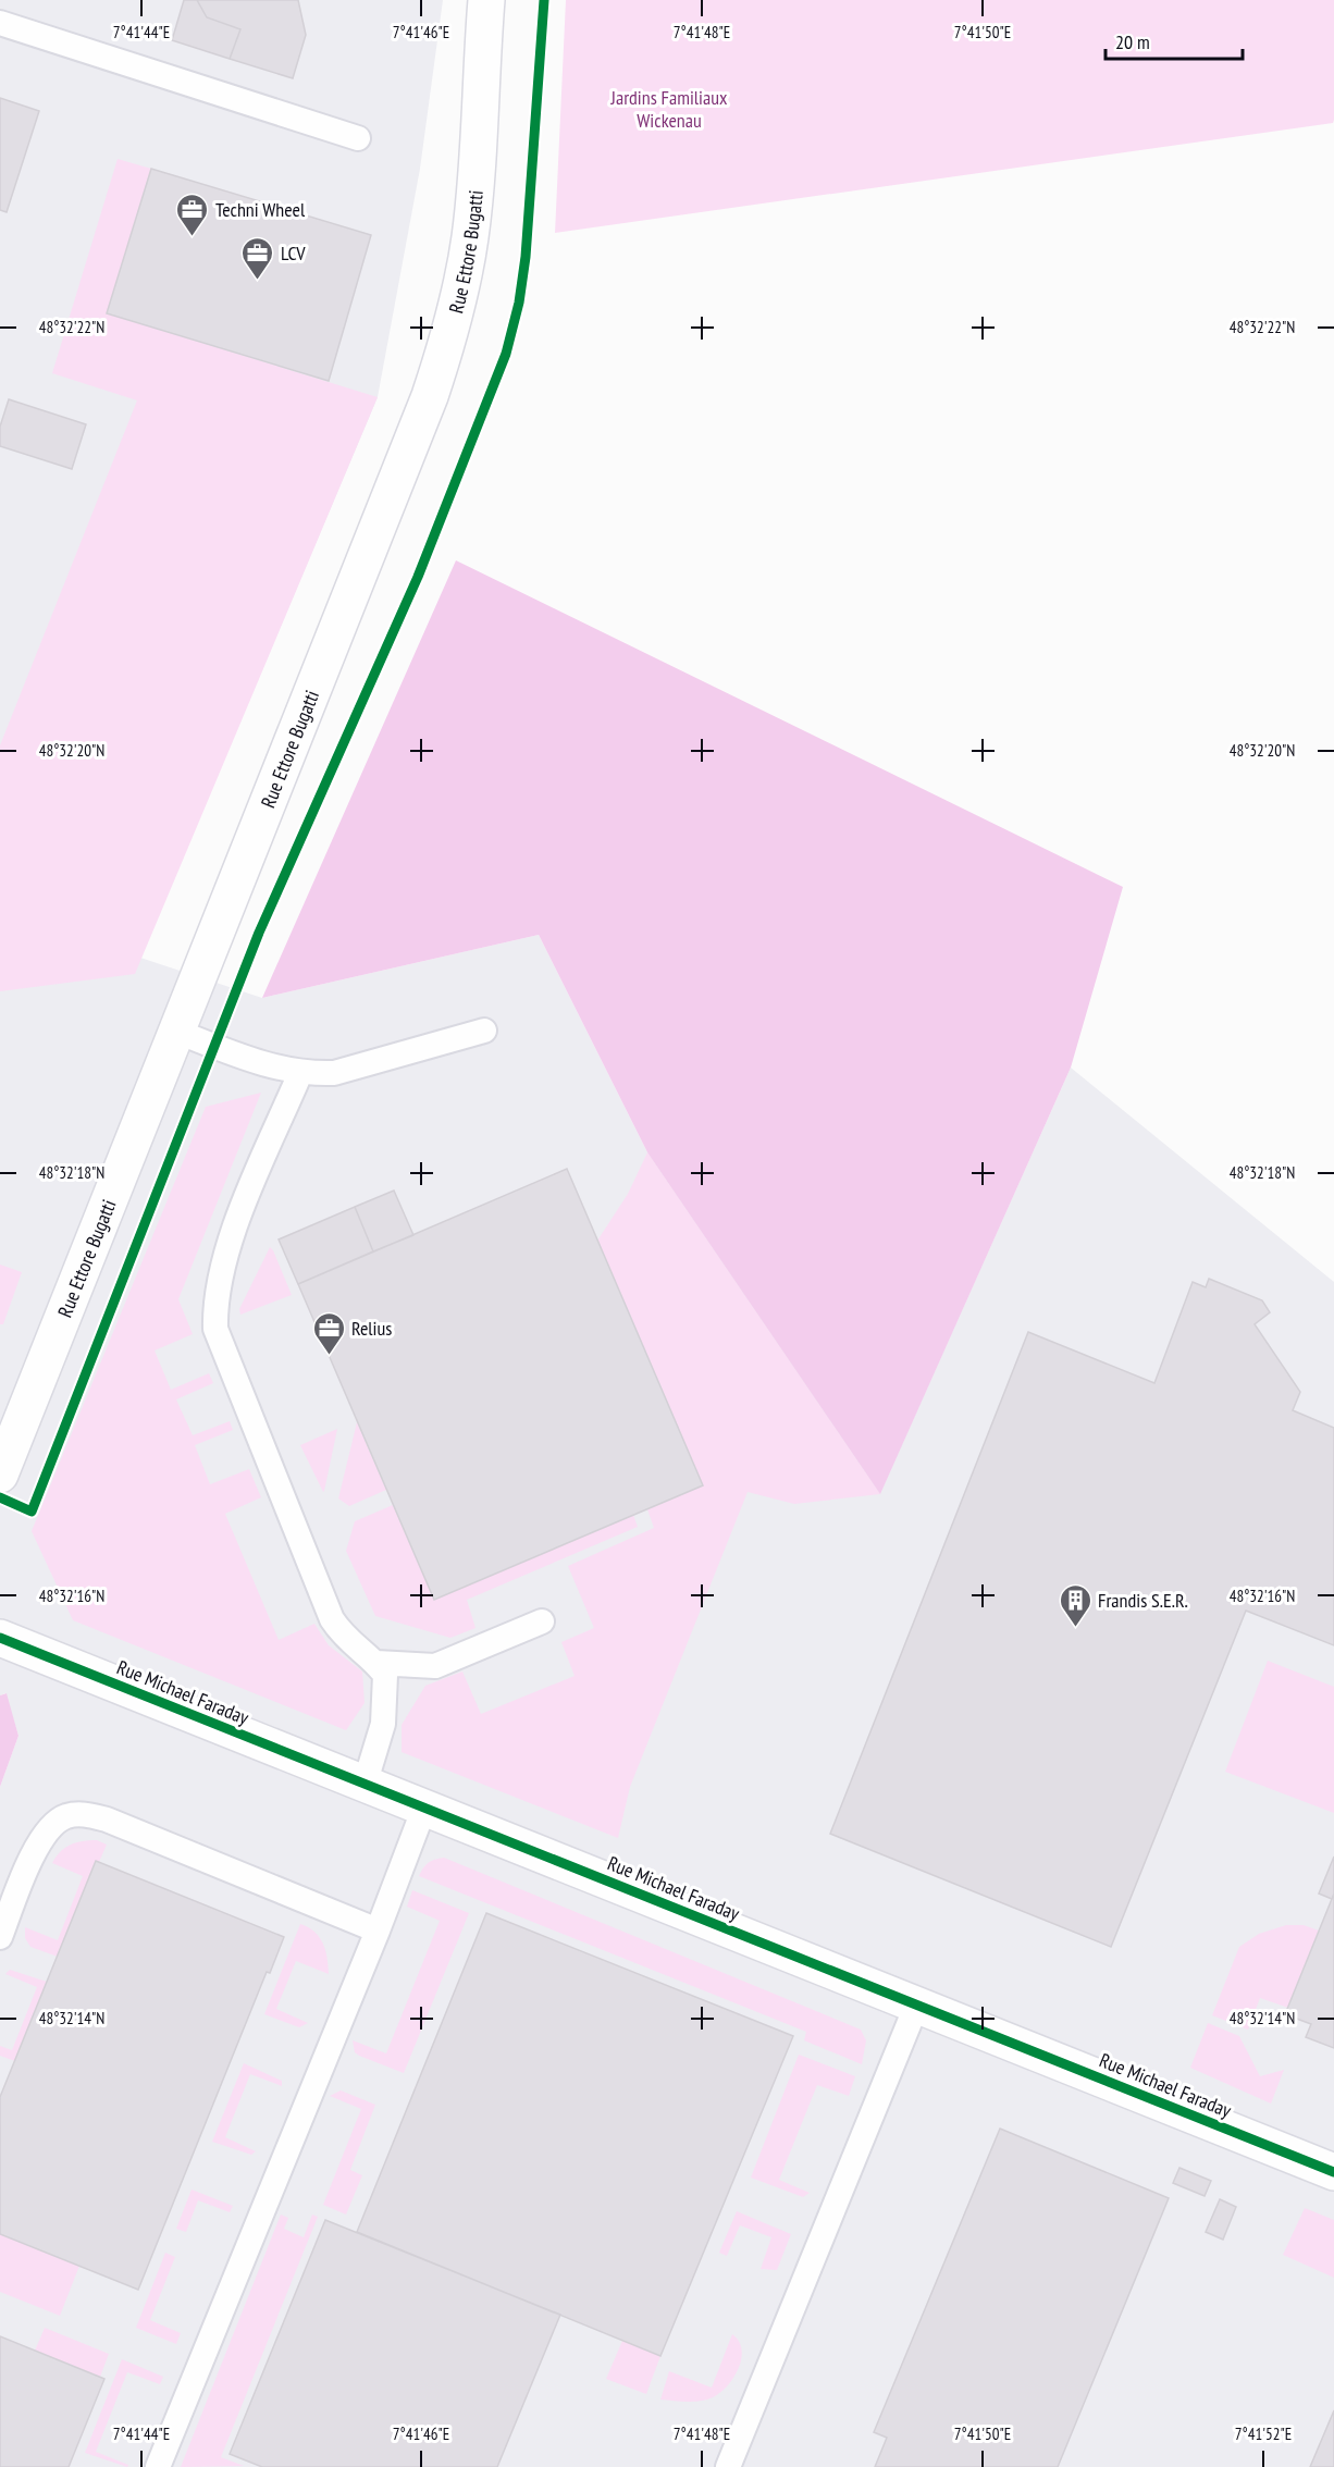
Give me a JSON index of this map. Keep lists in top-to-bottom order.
{
  "streets": {
    "main road": ["Rue Ettore Bugatti", "Rue Michael Faraday"]
  },
  "parks": ["Jardins Familiaux Wickenau"],
  "places": {
    "office": ["Techni Wheel", "LCV", "Relius"],
    "building": ["Frandis S.E.R."]
  },
  "scale_bar": "20 m",
  "coordinates": [
    "7°41'44\"E",
    "7°41'46\"E",
    "7°41'48\"E",
    "7°41'50\"E",
    "48°32'22\"N",
    "48°32'20\"N",
    "48°32'18\"N",
    "48°32'16\"N",
    "48°32'14\"N",
    "7°41'52\"E"
  ]
}
